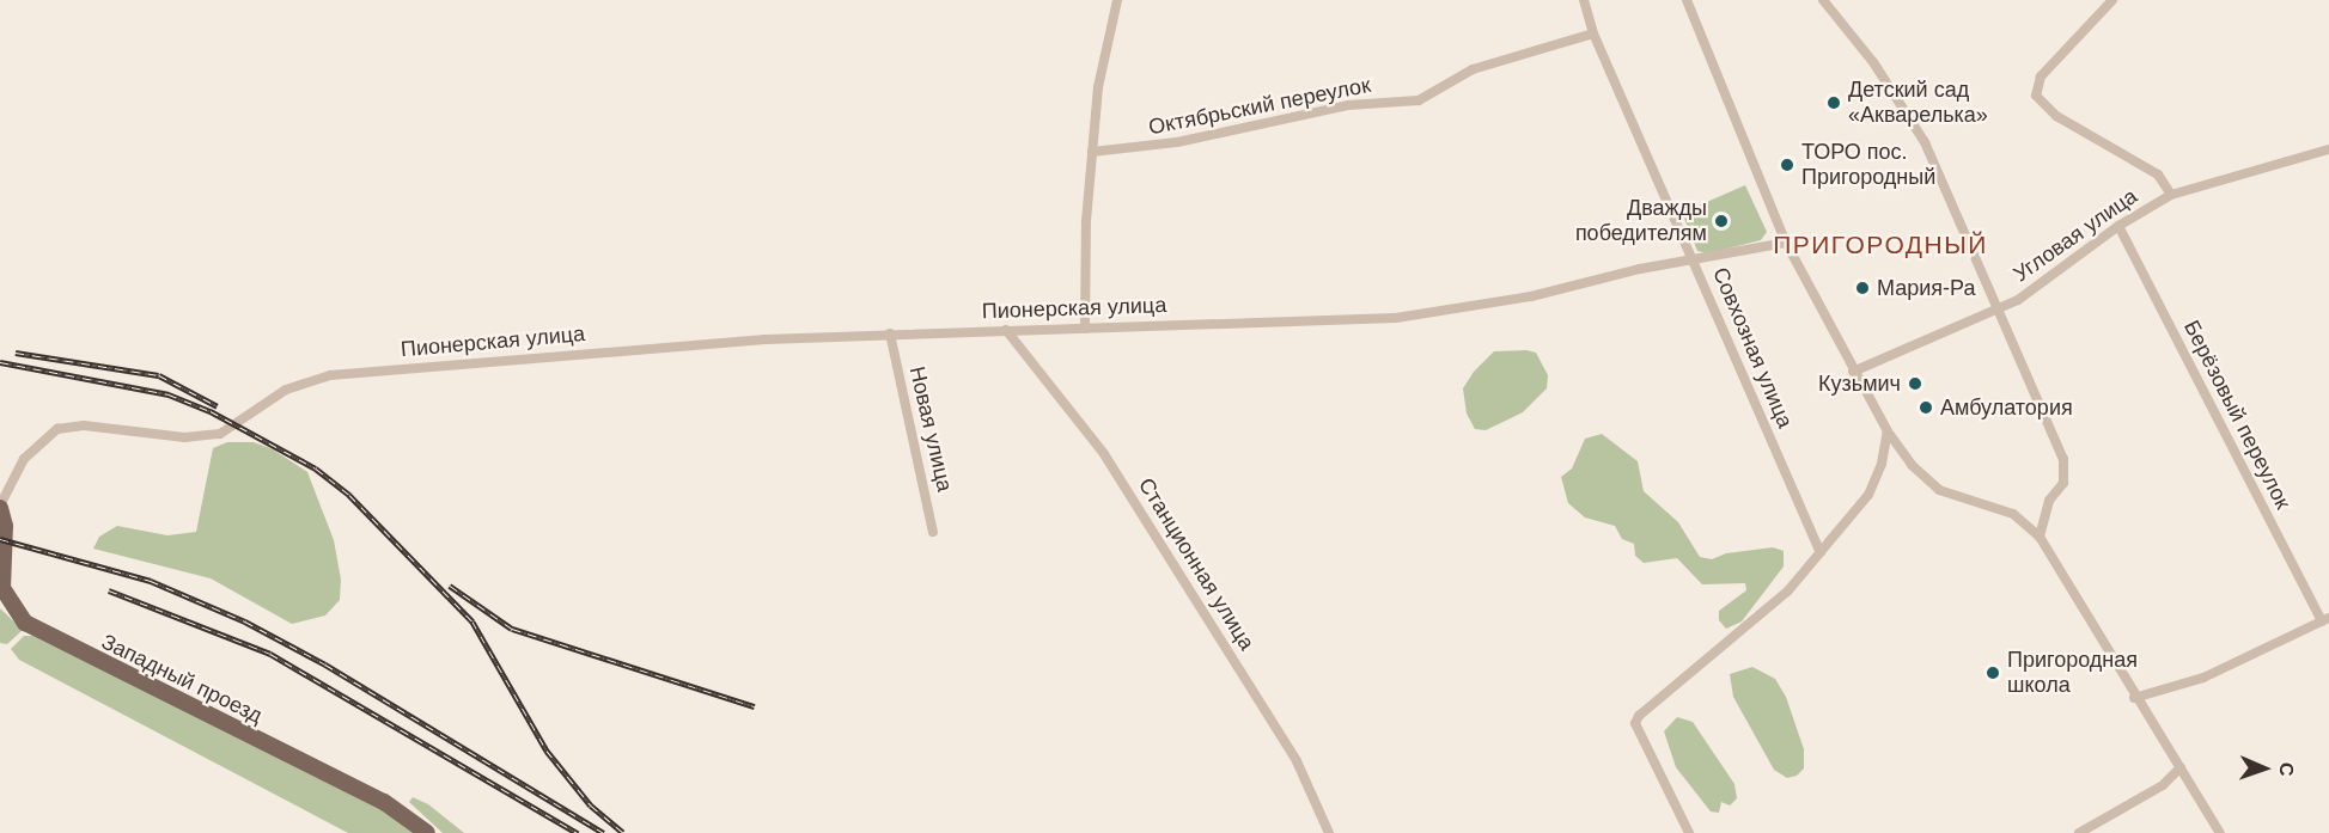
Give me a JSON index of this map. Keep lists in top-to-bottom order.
{
  "streets": {
    "main road": ["Западный проезд"],
    "street": [
      "Октябрьский переулок",
      "Угловая улица",
      "Пионерская улица",
      "Совхозная улица",
      "Берёзовый переулок",
      "Новая улица",
      "Станционная улица"
    ]
  },
  "crossings": [
    ["Октябрьский переулок", "Совхозная улица"],
    ["Угловая улица", "Берёзовый переулок"],
    ["Пионерская улица", "Совхозная улица"],
    ["Пионерская улица", "Новая улица"],
    ["Пионерская улица", "Станционная улица"],
    ["Пионерская улица", "Западный проезд"]
  ],
  "districts": ["ПРИГОРОДНЫЙ"],
  "places": [
    "Детский сад «Акварелька»",
    "ТОРО пос. Пригородный",
    "Дважды победителям",
    "Мария-Ра",
    "Кузьмич",
    "Амбулатория",
    "Пригородная школа"
  ],
  "north": "right"
}
